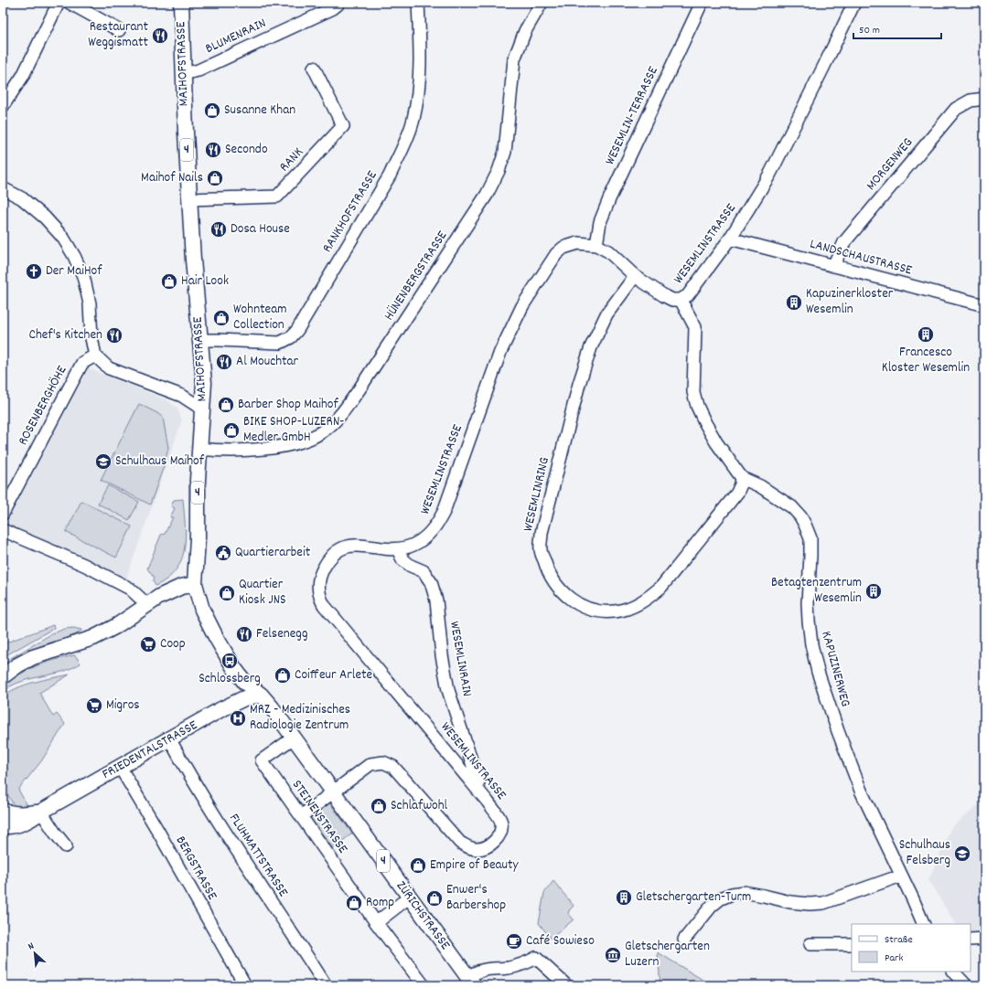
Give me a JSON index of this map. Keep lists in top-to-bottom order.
{
  "streets": {
    "main road": [
      "MAIHOFSTRASSE",
      "4",
      "FRIEDENTALSTRASSE",
      "ZÜRICHSTRASSE"
    ],
    "street": [
      "BLUMENRAIN",
      "WESEMLIN-TERRASSE",
      "RANK",
      "MORGENWEG",
      "RANKHOFSTRASSE",
      "WESEMLINSTRASSE",
      "LANDSCHAUSTRASSE",
      "HÜNENBERGSTRASSE",
      "ROSENBERGHÖHE",
      "WESEMLINRING",
      "WESEMLINRAIN",
      "KAPUZINERWEG",
      "STEINENSTRASSE",
      "FLUHMATTSTRASSE",
      "BERGSTRASSE"
    ]
  },
  "crossings": [
    ["BLUMENRAIN", "MAIHOFSTRASSE"],
    ["MAIHOFSTRASSE", "RANK"],
    ["MAIHOFSTRASSE", "RANKHOFSTRASSE"],
    ["MAIHOFSTRASSE", "HÜNENBERGSTRASSE"],
    ["MAIHOFSTRASSE", "FRIEDENTALSTRASSE"],
    ["MAIHOFSTRASSE", "ZÜRICHSTRASSE"],
    ["WESEMLIN-TERRASSE", "WESEMLINSTRASSE"],
    ["MORGENWEG", "LANDSCHAUSTRASSE"],
    ["WESEMLINSTRASSE", "LANDSCHAUSTRASSE"],
    ["WESEMLINSTRASSE", "WESEMLINRING"],
    ["WESEMLINSTRASSE", "WESEMLINRAIN"],
    ["WESEMLINSTRASSE", "KAPUZINERWEG"],
    ["WESEMLINSTRASSE", "ZÜRICHSTRASSE"],
    ["WESEMLINRING", "KAPUZINERWEG"],
    ["FRIEDENTALSTRASSE", "FLUHMATTSTRASSE"],
    ["FRIEDENTALSTRASSE", "BERGSTRASSE"],
    ["FRIEDENTALSTRASSE", "ZÜRICHSTRASSE"],
    ["STEINENSTRASSE", "ZÜRICHSTRASSE"]
  ],
  "places": {
    "restaurant": [
      "Restaurant Weggismatt",
      "Secondo",
      "Dosa House",
      "Chef's Kitchen",
      "Al Mouchtar",
      "Felsenegg"
    ],
    "shop": [
      "Susanne Khan",
      "Maihof Nails",
      "Hair Look",
      "Wohnteam Collection",
      "Barber Shop Maihof",
      "BIKE SHOP-LUZERN- Medler GmbH",
      "Quartier Kiosk JNS",
      "Coiffeur Arlete",
      "Schlafwohl",
      "Empire of Beauty",
      "Enwer's Barbershop",
      "Romp"
    ],
    "church": ["Der MaiHof"],
    "building": [
      "Kapuzinerkloster Wesemlin",
      "Francesco Kloster Wesemlin",
      "Betagtenzentrum Wesemlin",
      "Gletschergarten-Turm"
    ],
    "school or university": ["Schulhaus Maihof", "Schulhaus Felsberg"],
    "public building": ["Quartierarbeit"],
    "supermarket": ["Coop", "Migros"],
    "bus stop": ["Schlossberg"],
    "hospital": ["MRZ - Medizinisches Radiologie Zentrum"],
    "cafe": ["Café Sowieso"],
    "museum": ["Gletschergarten Luzern"]
  },
  "legend": ["Straße", "Park"],
  "scale_bar": "50 m",
  "north": "top left"
}
